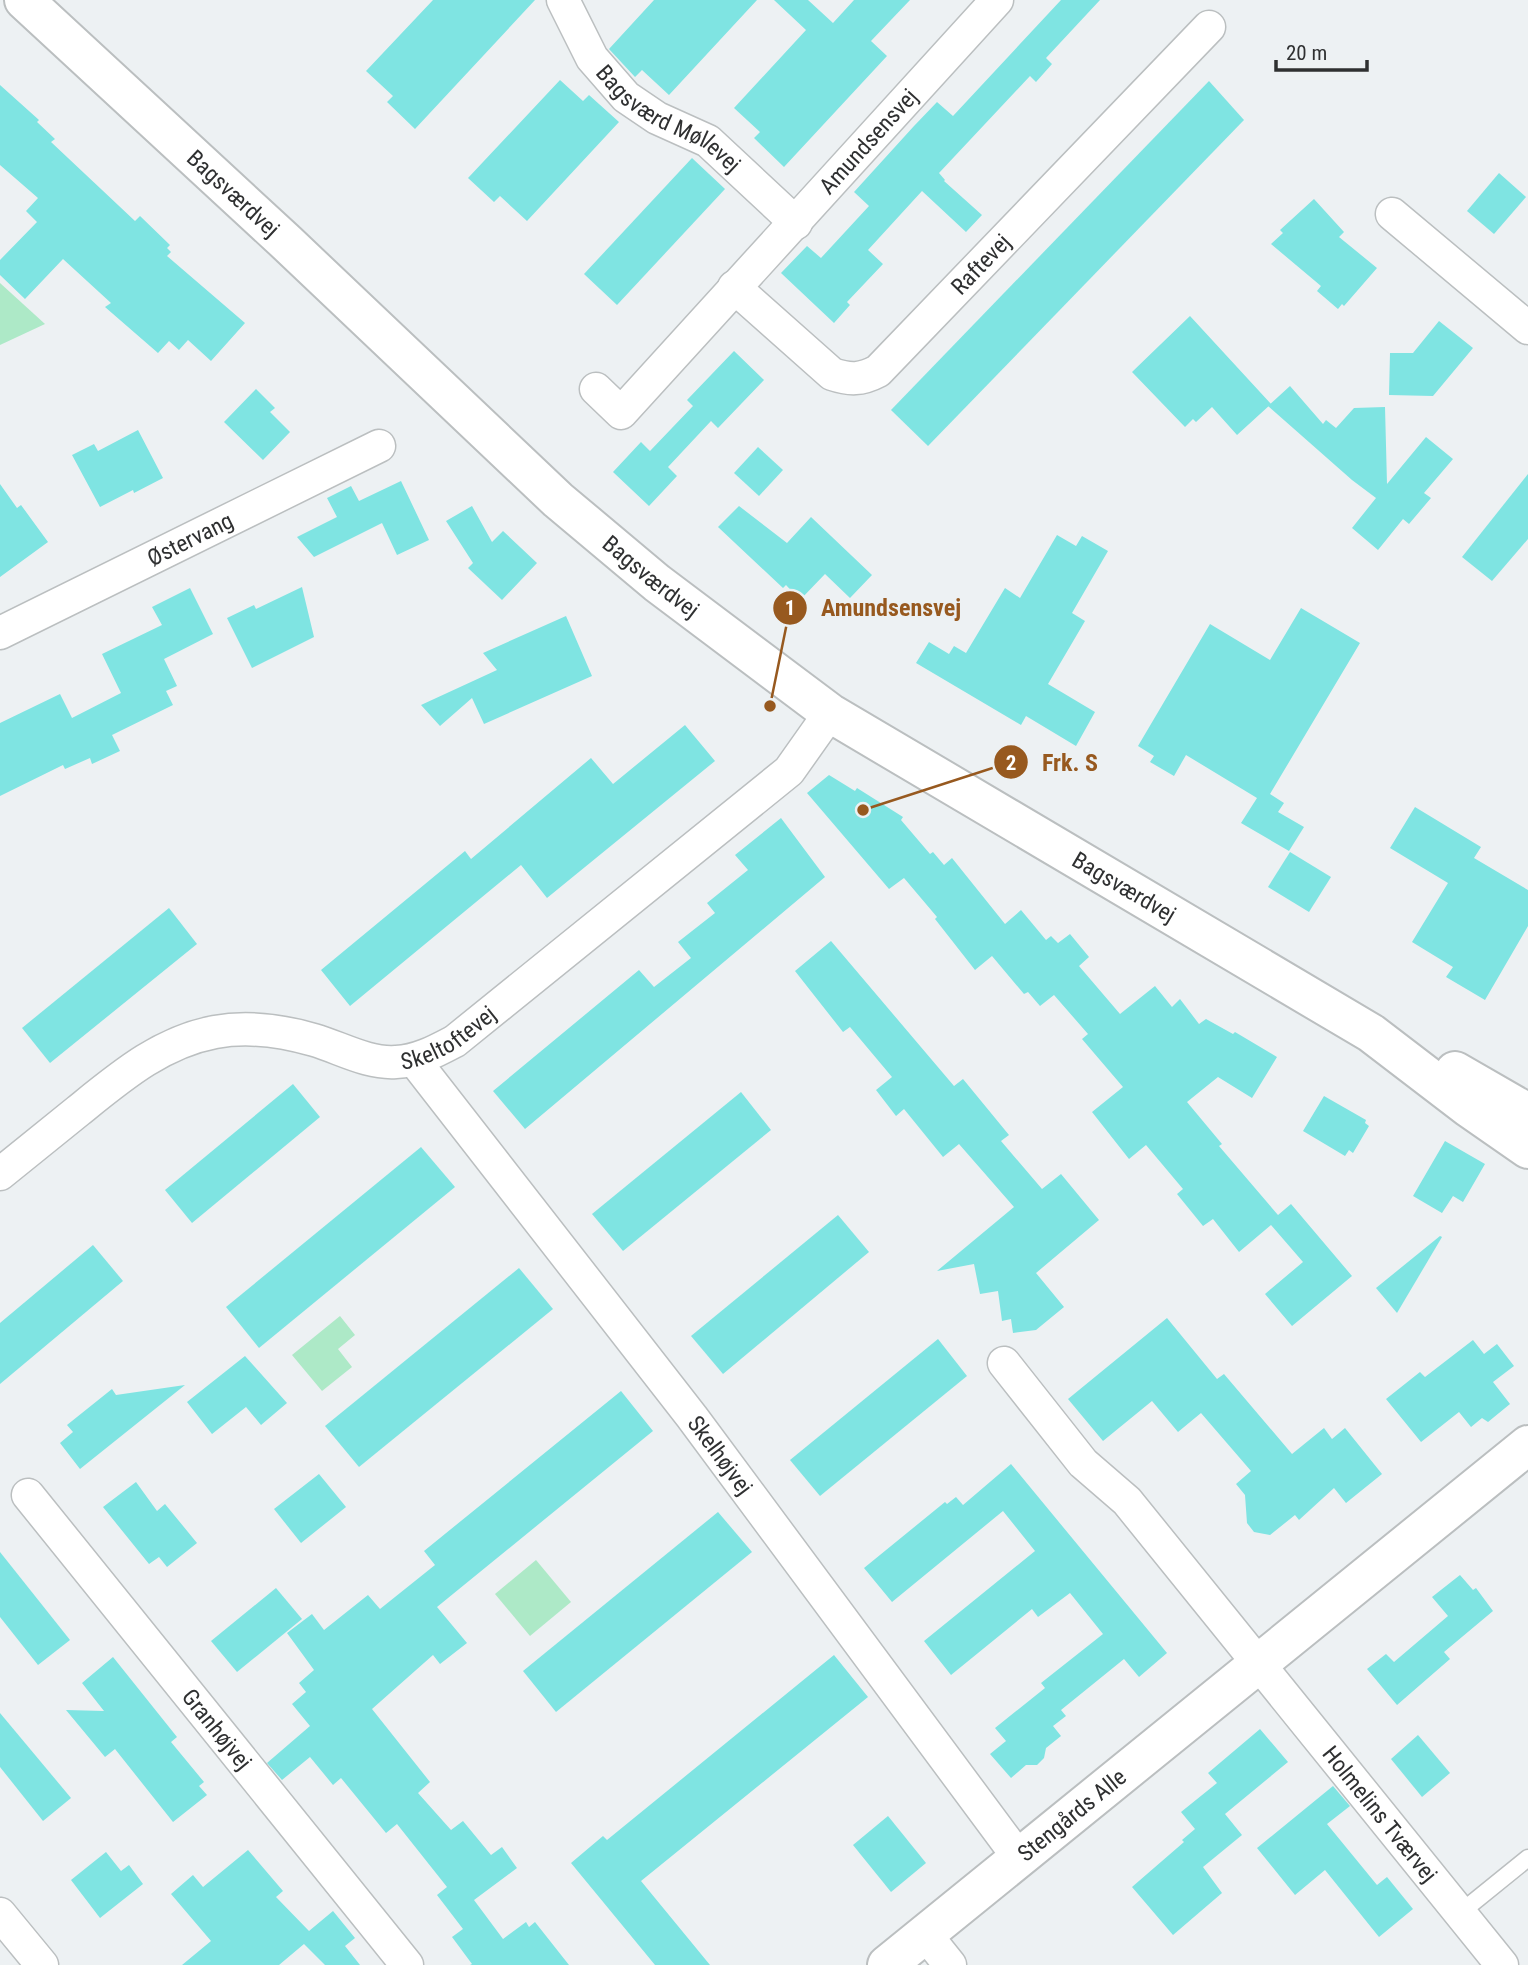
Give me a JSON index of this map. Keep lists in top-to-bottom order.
{
  "streets": {
    "main road": ["Bagsværdvej", "Stengårds Alle"],
    "street": [
      "Bagsværd Møllevej",
      "Amundsensvej",
      "Raftevej",
      "Østervang",
      "Skeltoftevej",
      "Skelhøjvej",
      "Granhøjvej",
      "Holmelins Tværvej"
    ]
  },
  "crossings": [
    ["Bagsværd Møllevej", "Amundsensvej"],
    ["Amundsensvej", "Raftevej"],
    ["Bagsværdvej", "Skeltoftevej"],
    ["Skeltoftevej", "Skelhøjvej"],
    ["Skelhøjvej", "Stengårds Alle"],
    ["Stengårds Alle", "Holmelins Tværvej"]
  ],
  "places": ["Amundsensvej", "Frk. S"],
  "scale_bar": "20 m"
}
